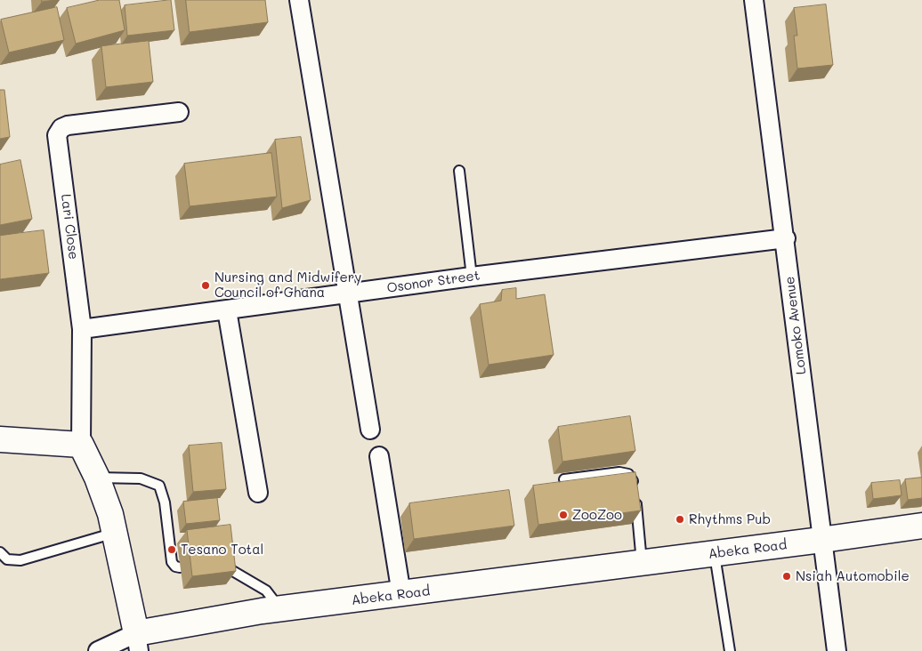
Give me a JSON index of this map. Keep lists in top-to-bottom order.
{
  "streets": {
    "street": [
      "Lari Close",
      "Osonor Street",
      "Lomoko Avenue",
      "Abeka Road"
    ]
  },
  "crossings": [
    ["Lari Close", "Osonor Street"],
    ["Osonor Street", "Lomoko Avenue"],
    ["Lomoko Avenue", "Abeka Road"]
  ],
  "places": [
    "Nursing and Midwifery Council of Ghana",
    "ZooZoo",
    "Rhythms Pub",
    "Tesano Total",
    "Nsiah Automobile"
  ]
}
